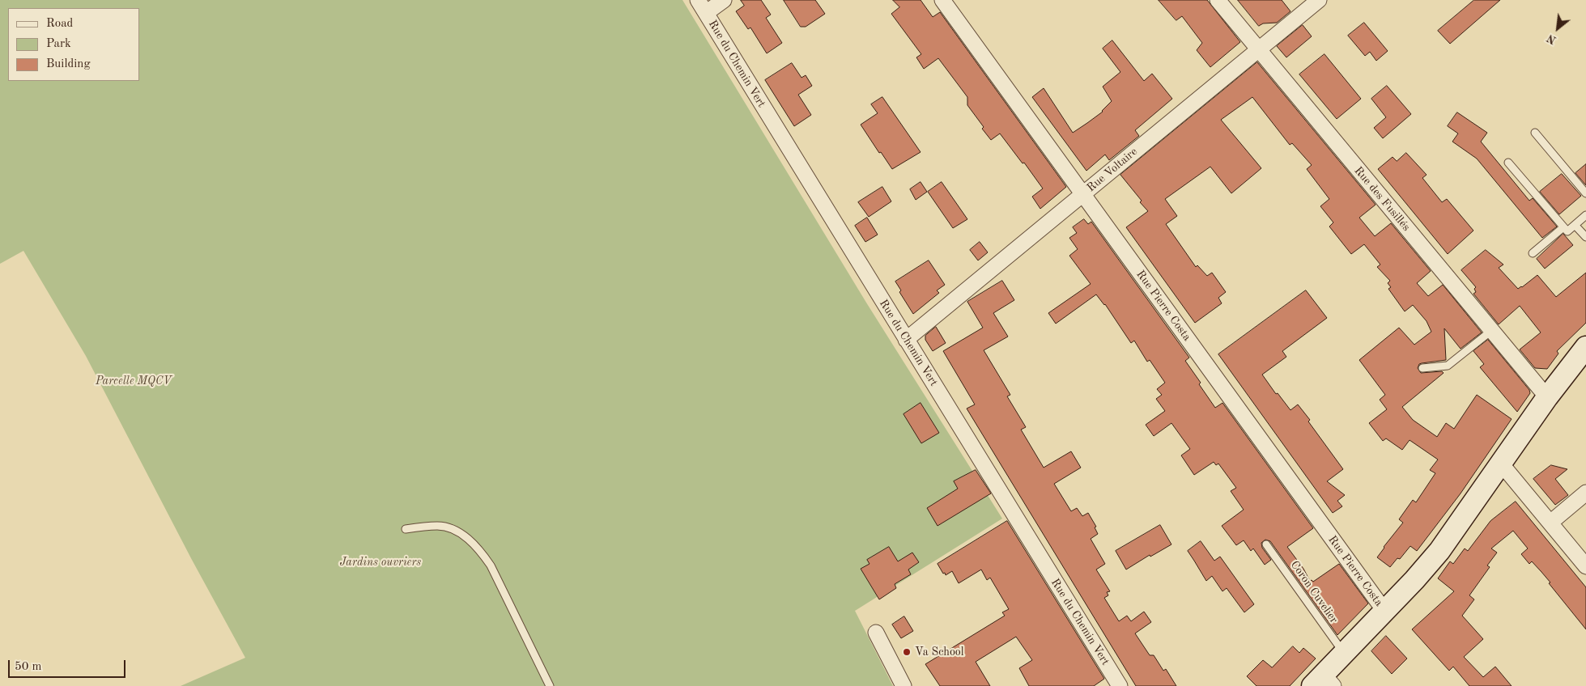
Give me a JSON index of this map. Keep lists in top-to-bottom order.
{
  "streets": {
    "street": [
      "Rue du Chemin Vert",
      "Rue Voltaire",
      "Rue des Fusillés",
      "Rue Pierre Costa"
    ],
    "lane": ["Coron Cuvelier"]
  },
  "crossings": [
    ["Rue du Chemin Vert", "Rue Voltaire"],
    ["Rue Voltaire", "Rue des Fusillés"],
    ["Rue Voltaire", "Rue Pierre Costa"]
  ],
  "parks": ["Parcelle MQCV", "Jardins ouvriers"],
  "places": ["Va School"],
  "legend": ["Road", "Park", "Building"],
  "scale_bar": "50 m",
  "north": "bottom left"
}
